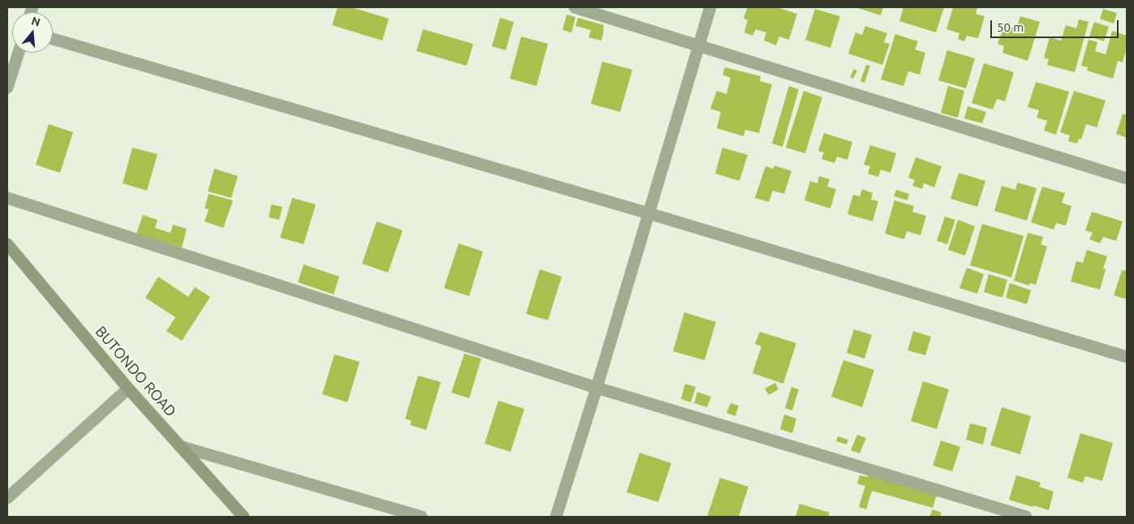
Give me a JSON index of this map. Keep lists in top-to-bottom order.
{
  "streets": {
    "street": ["BUTONDO ROAD"]
  },
  "scale_bar": "50 m",
  "north": "top"
}
